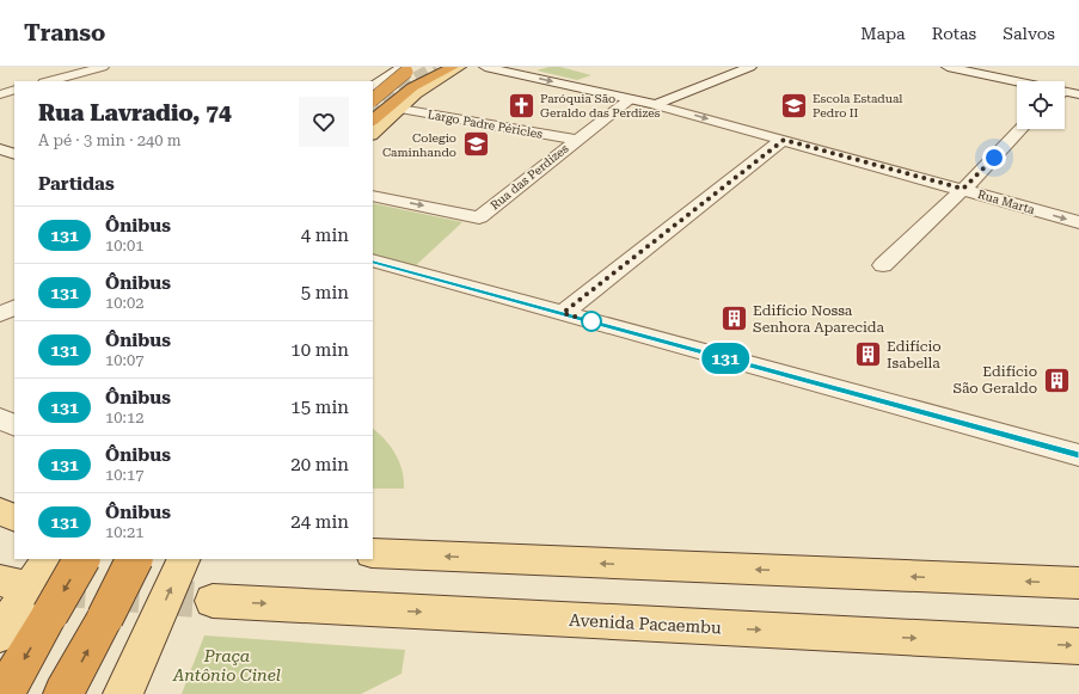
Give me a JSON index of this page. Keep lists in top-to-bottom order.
{
  "streets": {
    "main road": ["Largo Padre Péricles", "Avenida Pacaembu"],
    "street": ["Rua das Perdizes", "Rua Marta"]
  },
  "crossings": [
    ["Largo Padre Péricles", "Rua das Perdizes"]
  ],
  "parks": ["Praça Antônio Cinel"],
  "places": {
    "church": ["Paróquia São Geraldo das Perdizes"],
    "school or university": ["Escola Estadual Pedro II", "Colegio Caminhando"],
    "building": ["Edifício Nossa Senhora Aparecida", "Edifício Isabella", "Edifício São Geraldo"]
  },
  "lines": ["bus line 131"],
  "page": {
    "header": "Transo",
    "nav": ["Mapa", "Rotas", "Salvos"],
    "on_map": "131",
    "heading": [
      ["Rua Lavradio, 74", "A pé · 3 min · 240 m"],
      "Partidas"
    ],
    "list": [
      {
        "mark": "131",
        "name": "Ônibus",
        "note": "10:01",
        "value": "4 min"
      },
      {
        "mark": "131",
        "name": "Ônibus",
        "note": "10:02",
        "value": "5 min"
      },
      {
        "mark": "131",
        "name": "Ônibus",
        "note": "10:07",
        "value": "10 min"
      },
      {
        "mark": "131",
        "name": "Ônibus",
        "note": "10:12",
        "value": "15 min"
      },
      {
        "mark": "131",
        "name": "Ônibus",
        "note": "10:17",
        "value": "20 min"
      },
      {
        "mark": "131",
        "name": "Ônibus",
        "note": "10:21",
        "value": "24 min"
      }
    ]
  }
}
